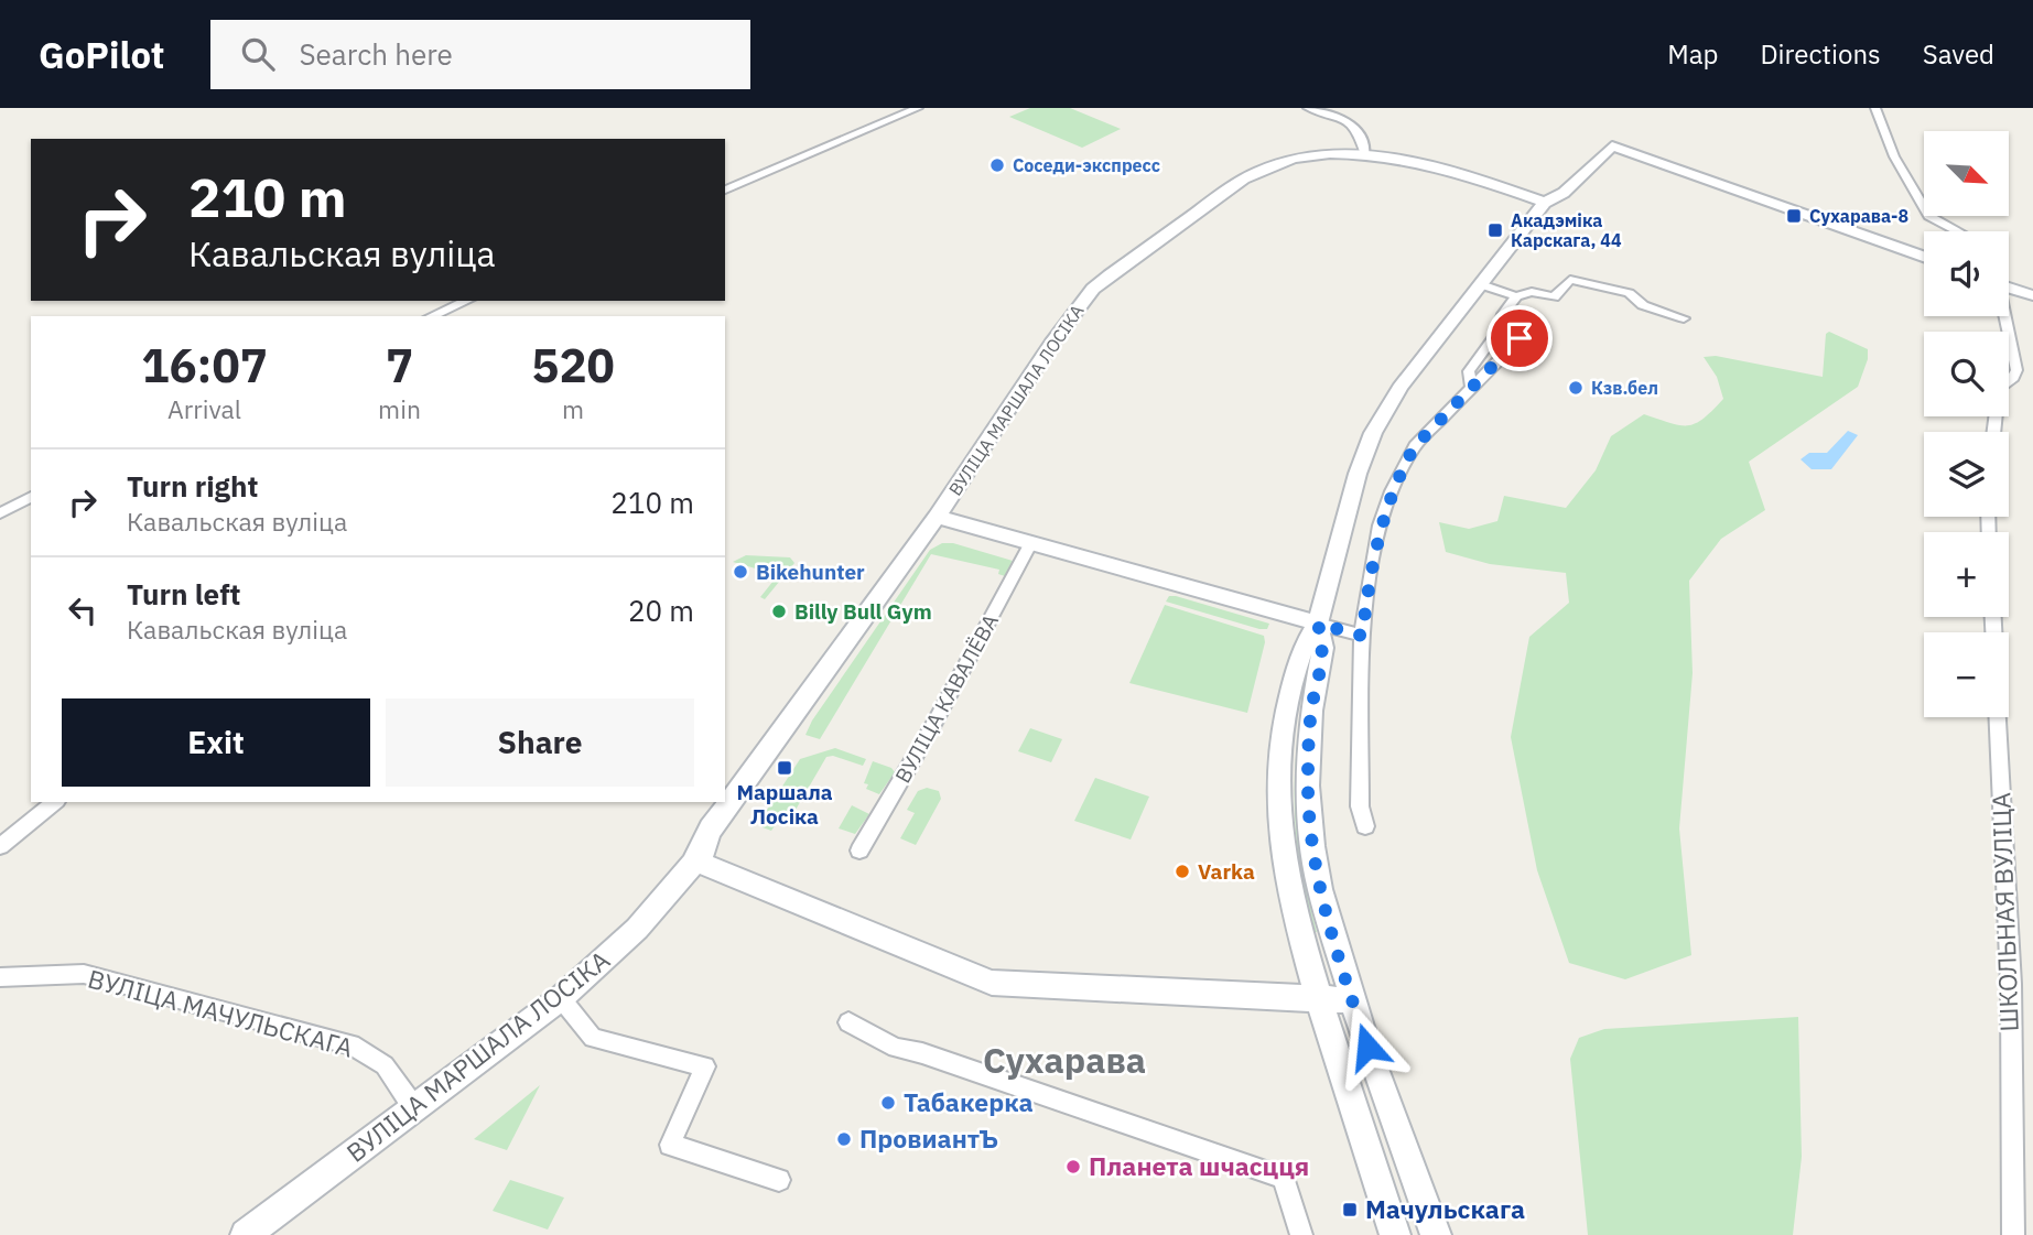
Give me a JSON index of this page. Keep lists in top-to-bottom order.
{
  "streets": {
    "main road": ["ВУЛІЦА МАРШАЛА ЛОСІКА"],
    "street": ["ВУЛІЦА КАВАЛЁВА", "ШКОЛЬНАЯ ВУЛІЦА", "ВУЛІЦА МАЧУЛЬСКАГА"]
  },
  "crossings": [
    ["ВУЛІЦА МАРШАЛА ЛОСІКА", "ВУЛІЦА МАЧУЛЬСКАГА"]
  ],
  "districts": ["Сухарава"],
  "places": {
    "other": [
      "Соседи-экспресс",
      "Кзв.бел",
      "Bikehunter",
      "Billy Bull Gym",
      "Varka",
      "Табакерка",
      "ПровиантЪ",
      "Планета шчасцця"
    ],
    "transit": [
      "Сухарава-8",
      "Акадэміка Карскага, 44",
      "Маршала Лосіка",
      "Мачульскага"
    ]
  },
  "north": "bottom right",
  "page": {
    "header": "GoPilot",
    "search": "Search here",
    "nav": ["Map", "Directions", "Saved"],
    "map_buttons": ["+", "−"],
    "turn": ["210 m", "Кавальская вуліца"],
    "eta": [
      "16:07",
      "Arrival",
      "7",
      "min",
      "520",
      "m"
    ],
    "list": [
      {
        "name": "Turn right",
        "note": "Кавальская вуліца",
        "value": "210 m"
      },
      {
        "name": "Turn left",
        "note": "Кавальская вуліца",
        "value": "20 m"
      }
    ],
    "buttons": ["Exit", "Share"]
  }
}
